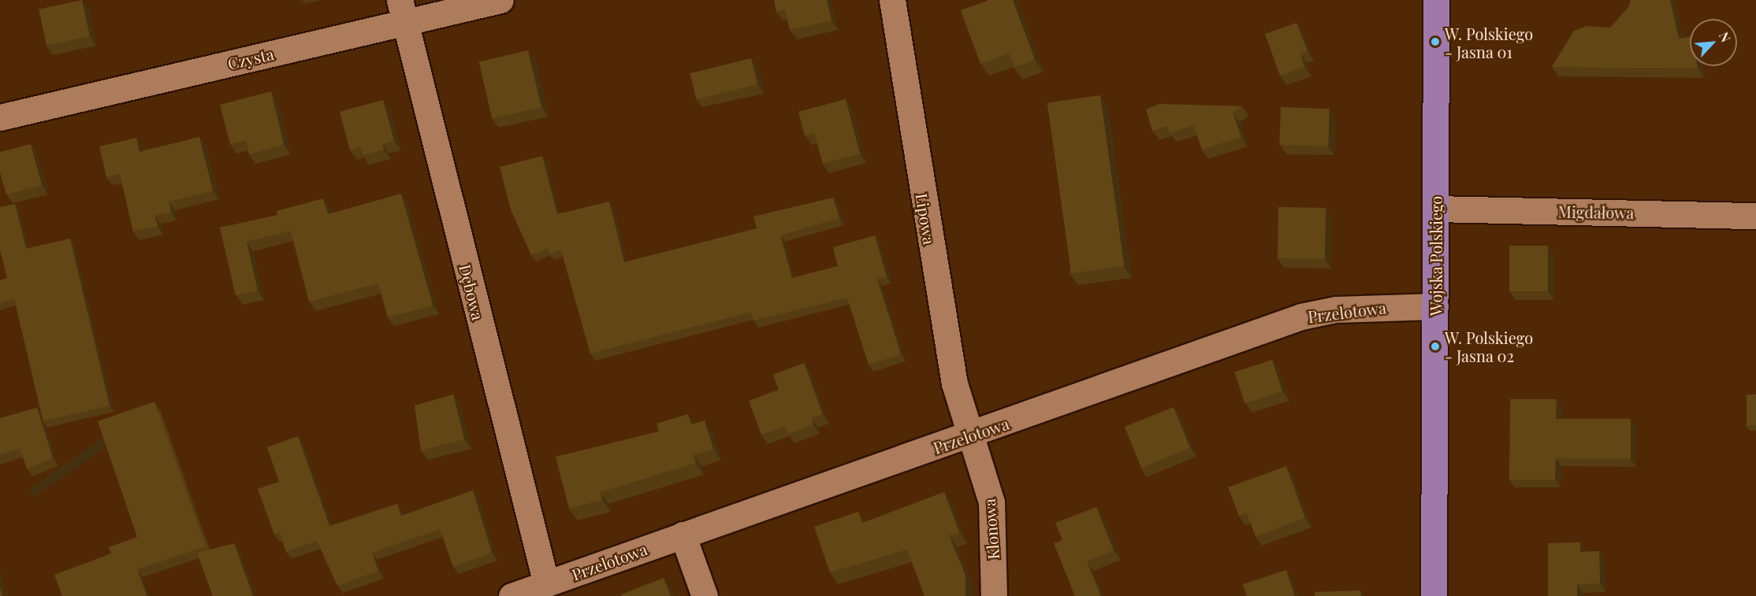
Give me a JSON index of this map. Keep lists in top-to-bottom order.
{
  "streets": {
    "main road": ["Wojska Polskiego"],
    "street": [
      "Czysta",
      "Migdałowa",
      "Lipowa",
      "Dębowa",
      "Przelotowa",
      "Klonowa"
    ]
  },
  "crossings": [
    ["Czysta", "Dębowa"],
    ["Migdałowa", "Wojska Polskiego"],
    ["Lipowa", "Przelotowa"],
    ["Lipowa", "Klonowa"],
    ["Wojska Polskiego", "Przelotowa"],
    ["Dębowa", "Przelotowa"],
    ["Przelotowa", "Klonowa"]
  ],
  "places": ["W. Polskiego - Jasna 01", "W. Polskiego - Jasna 02"],
  "north": "top right"
}
